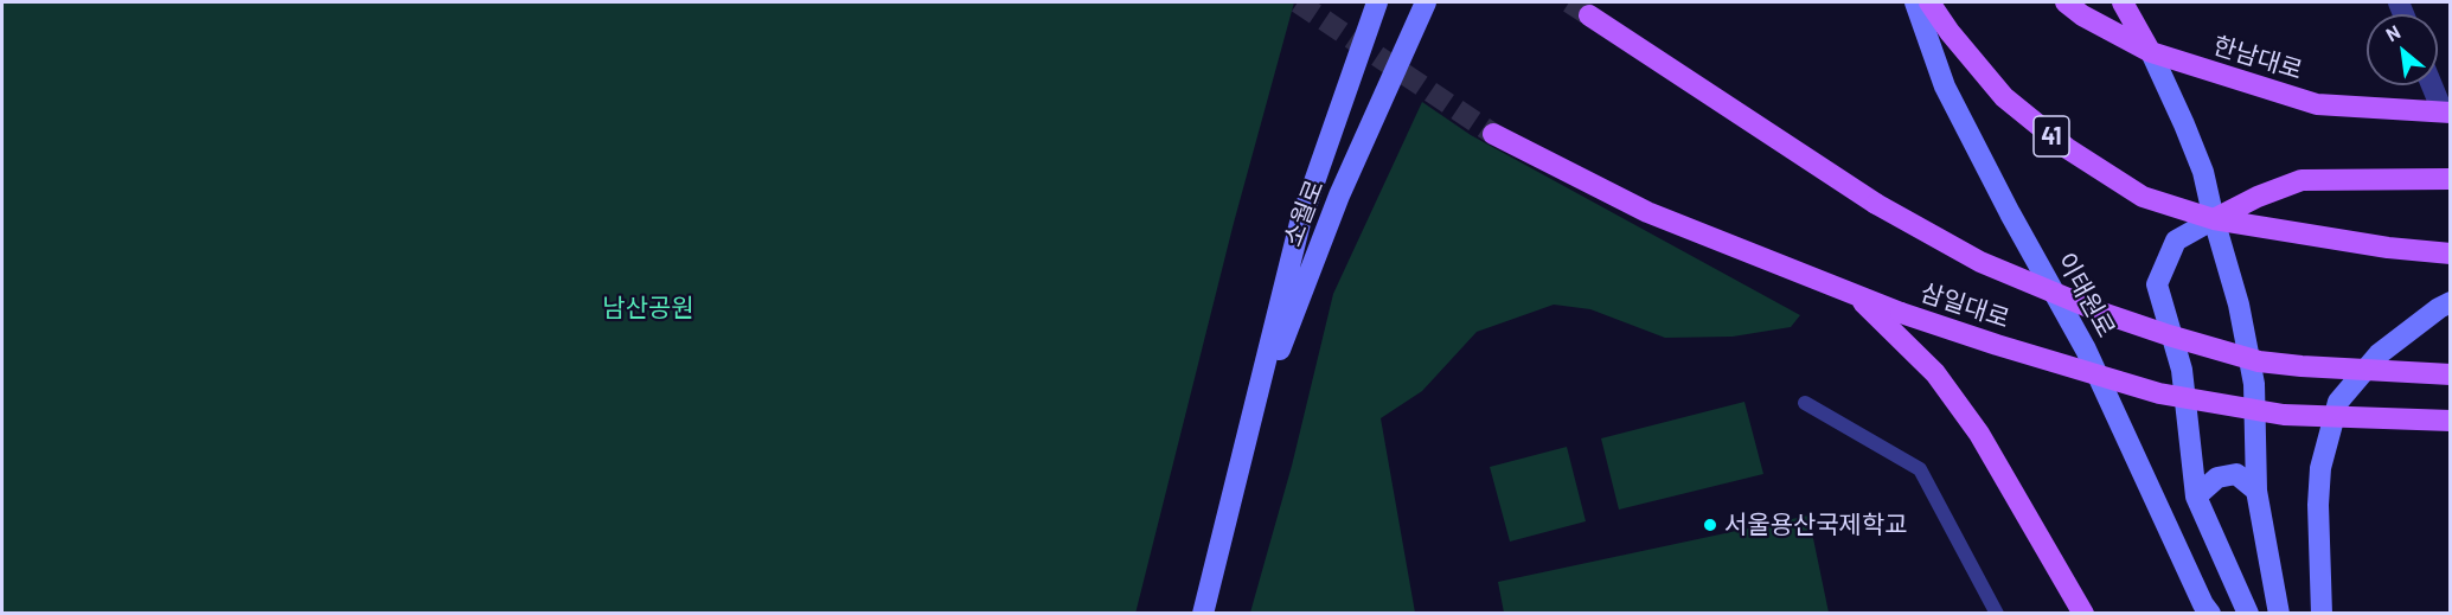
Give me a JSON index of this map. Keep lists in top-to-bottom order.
{
  "streets": {
    "main road": [
      "한남대로",
      "41",
      "소월로",
      "이태원로",
      "삼일대로"
    ]
  },
  "parks": ["남산공원"],
  "places": ["서울용산국제학교"],
  "north": "top left"
}
